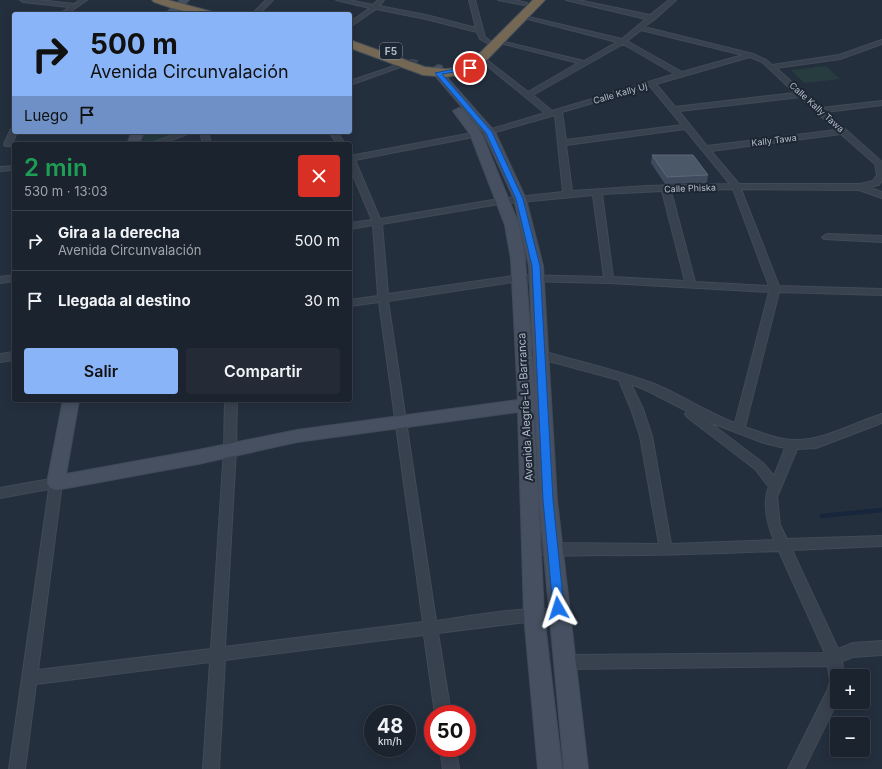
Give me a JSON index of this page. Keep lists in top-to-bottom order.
{
  "streets": {
    "highway": ["F5"],
    "main road": ["Avenida Alegría-La Barranca"],
    "street": [
      "Calle Kally Uj",
      "Calle Kally Tawa",
      "Kally Tawa",
      "Calle Phiska"
    ]
  },
  "crossings": [
    ["F5", "Avenida Alegría-La Barranca"],
    ["Calle Kally Uj", "Calle Kally Tawa"],
    ["Calle Kally Uj", "Avenida Alegría-La Barranca"],
    ["Calle Kally Tawa", "Kally Tawa"],
    ["Calle Phiska", "Avenida Alegría-La Barranca"]
  ],
  "page": {
    "turn": ["500 m", "Avenida Circunvalación"],
    "then": "Luego",
    "heading": ["2 min", "530 m · 13:03"],
    "list": [
      {
        "name": "Gira a la derecha",
        "note": "Avenida Circunvalación",
        "value": "500 m"
      },
      {
        "name": "Llegada al destino",
        "value": "30 m"
      }
    ],
    "buttons": ["Salir", "Compartir"],
    "map_buttons": ["+", "−"],
    "speed": "48 km/h",
    "limit": "50"
  }
}
